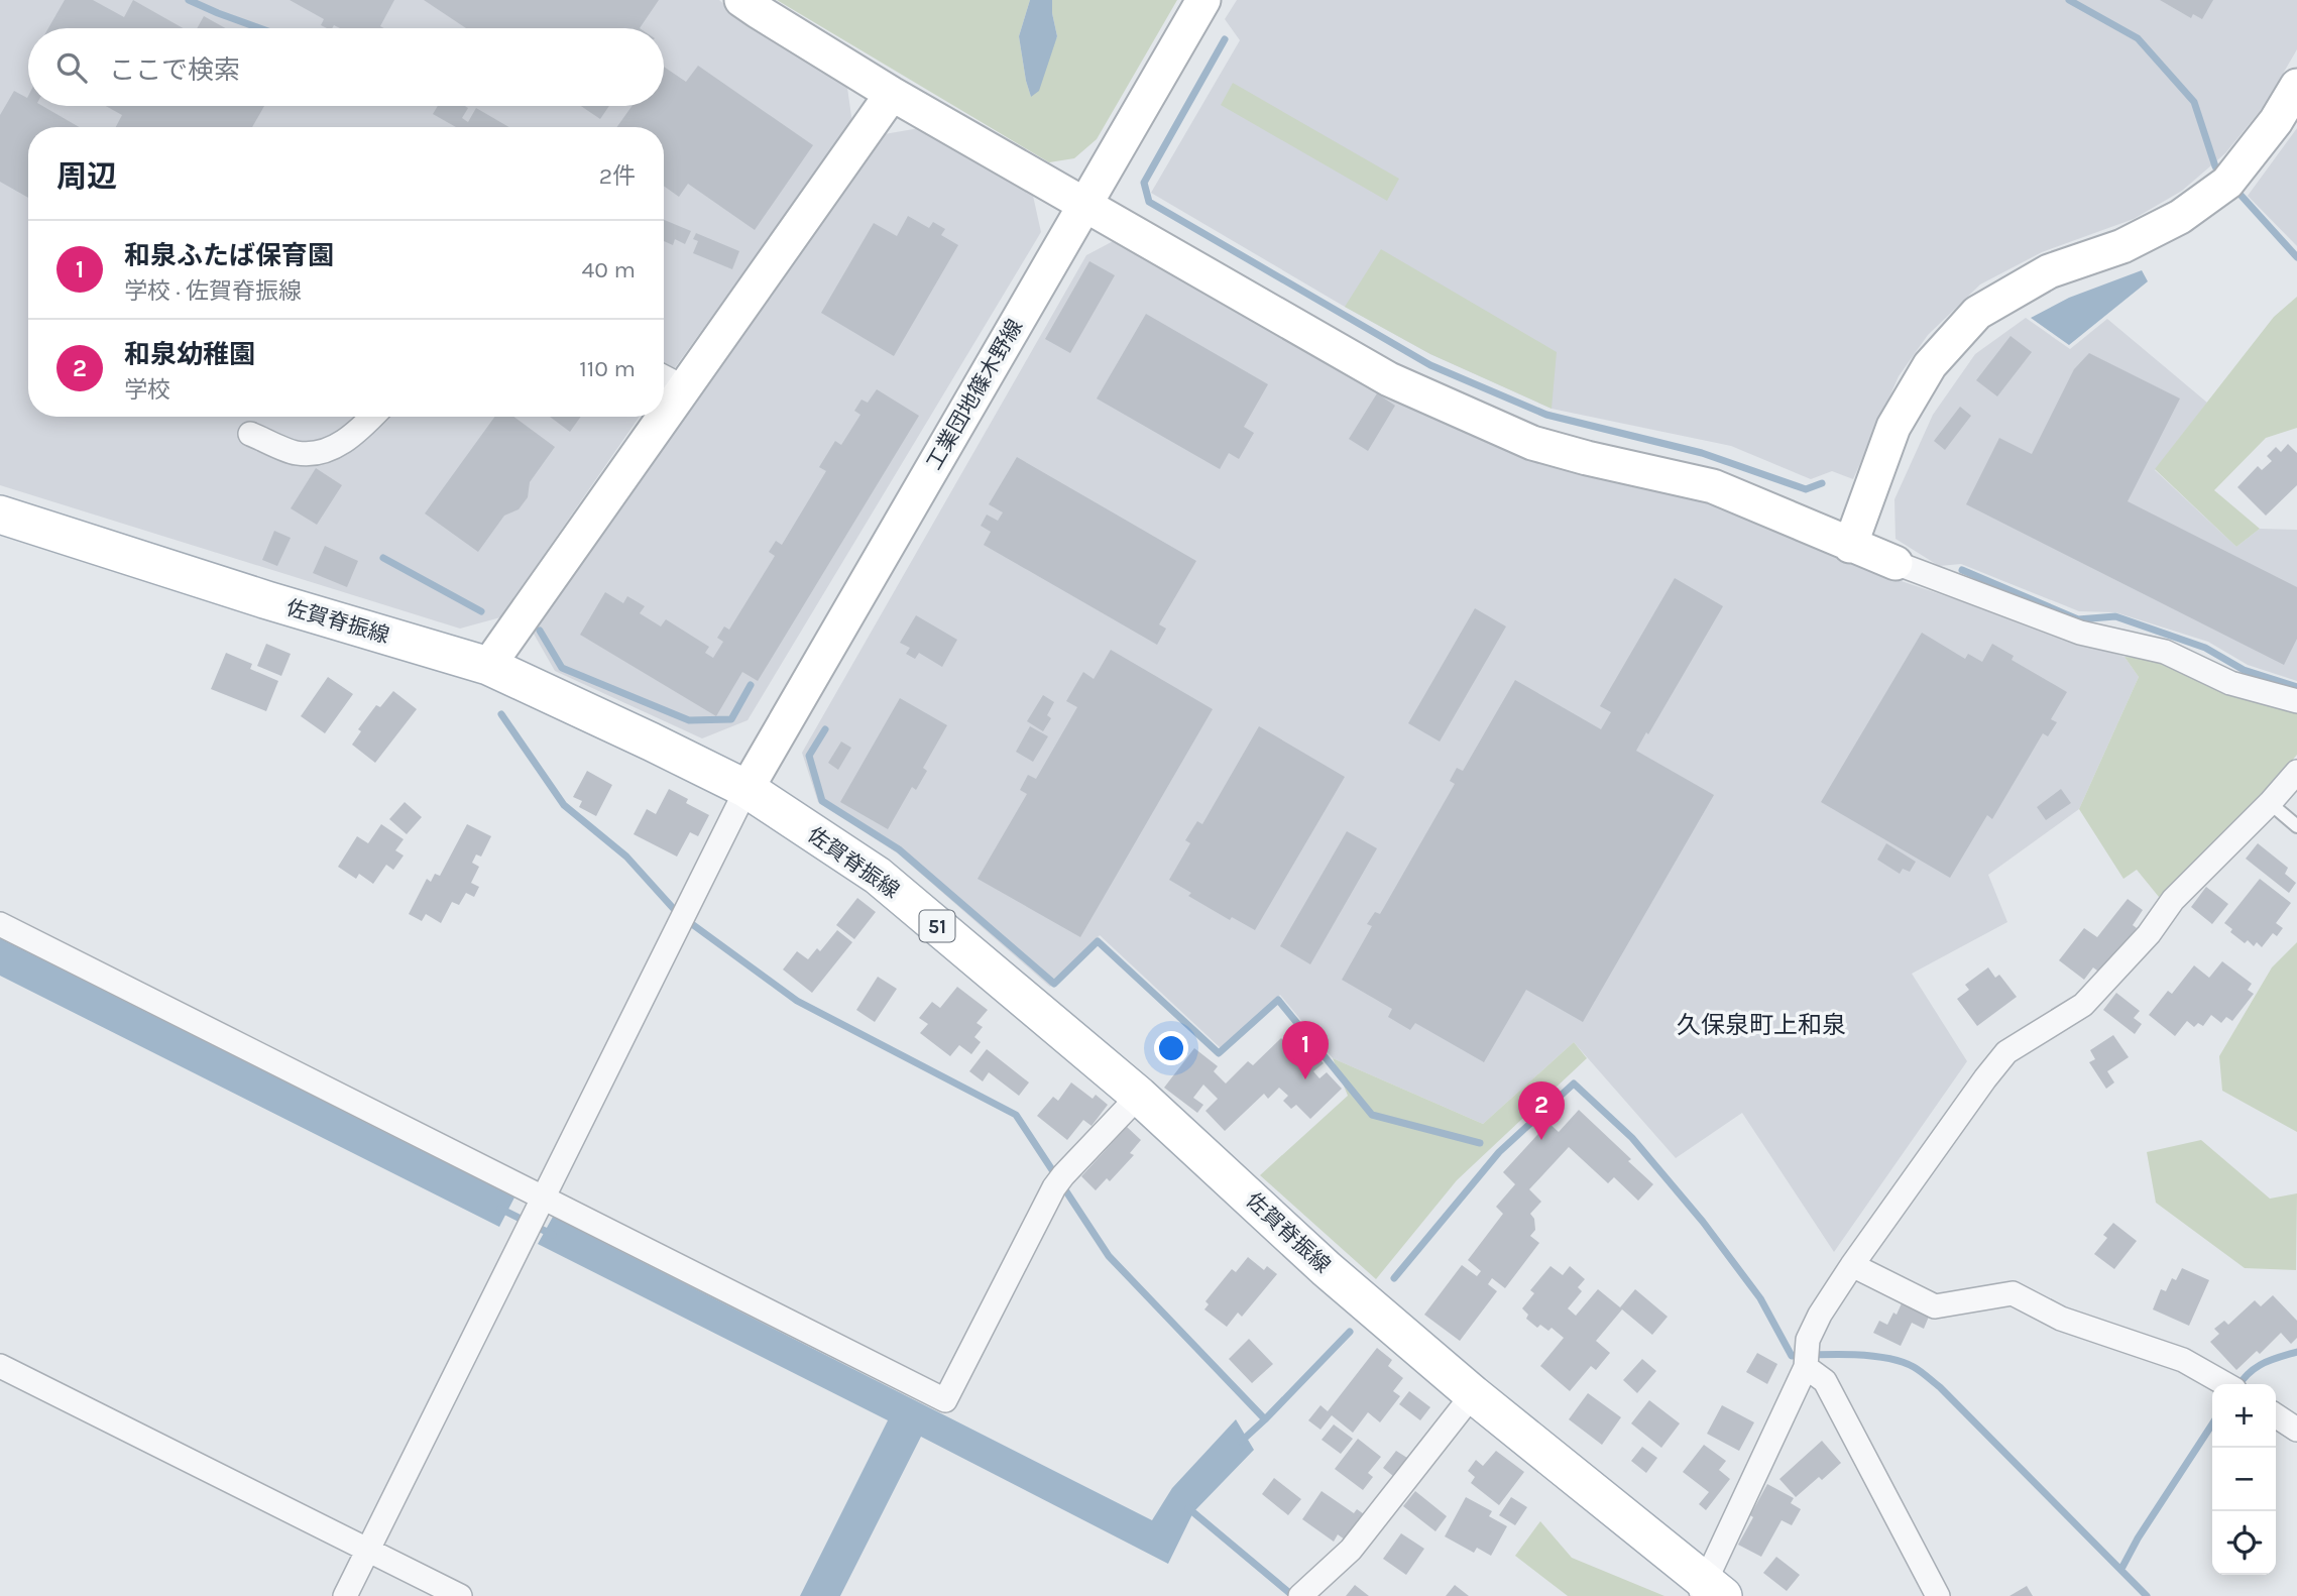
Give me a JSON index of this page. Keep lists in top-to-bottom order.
{
  "streets": {
    "main road": ["佐賀脊振線", "51"],
    "street": ["工業団地篠木野線"]
  },
  "crossings": [
    ["工業団地篠木野線", "佐賀脊振線"]
  ],
  "districts": ["久保泉町上和泉"],
  "page": {
    "search": "ここで検索",
    "heading": ["周辺", "2件"],
    "list": [
      {
        "mark": "1",
        "name": "和泉ふたば保育園",
        "note": "学校 · 佐賀脊振線",
        "value": "40 m"
      },
      {
        "mark": "2",
        "name": "和泉幼稚園",
        "note": "学校",
        "value": "110 m"
      }
    ],
    "pins": ["1", "2"],
    "map_buttons": ["+", "−"]
  }
}
